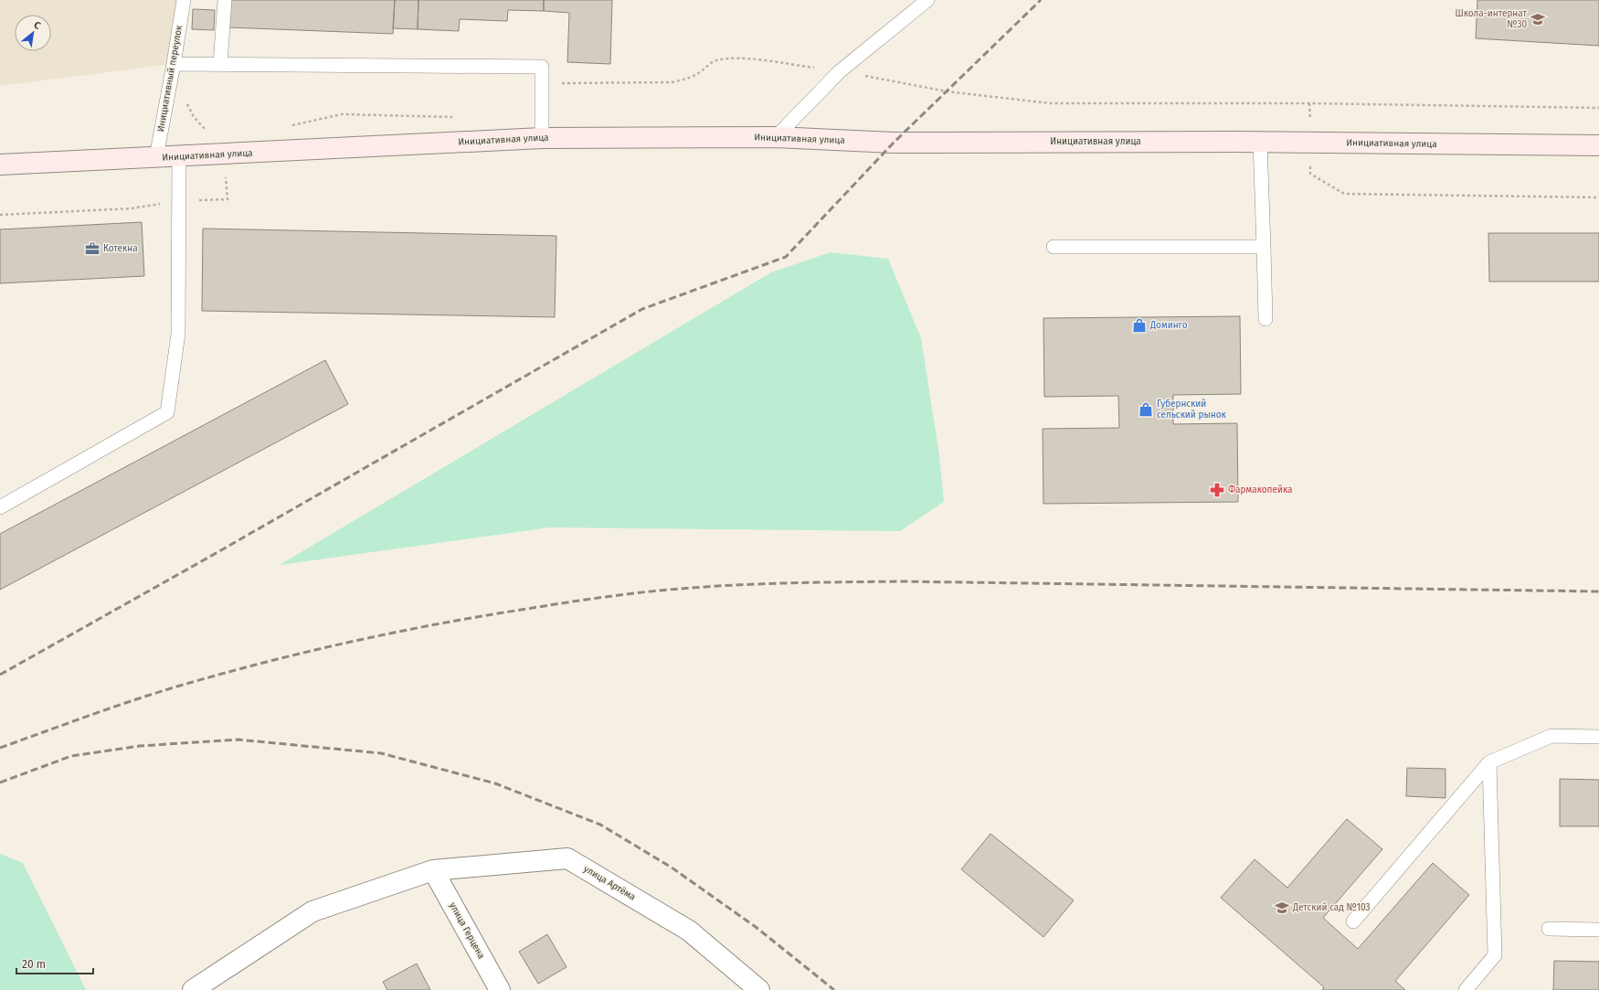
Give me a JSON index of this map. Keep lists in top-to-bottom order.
{
  "streets": {
    "main road": ["Инициативная улица"],
    "street": ["улица Артёма", "улица Герцена"],
    "lane": ["Инициативный переулок"]
  },
  "crossings": [
    ["Инициативный переулок", "Инициативная улица"],
    ["улица Артёма", "улица Герцена"]
  ],
  "places": {
    "school or university": ["Школа-интернат №30", "Детский сад №103"],
    "office": ["Котекна"],
    "shop": ["Доминго", "Губернский сельский рынок"],
    "pharmacy": ["Фармакопейка"]
  },
  "scale_bar": "20 m",
  "north": "top right"
}
